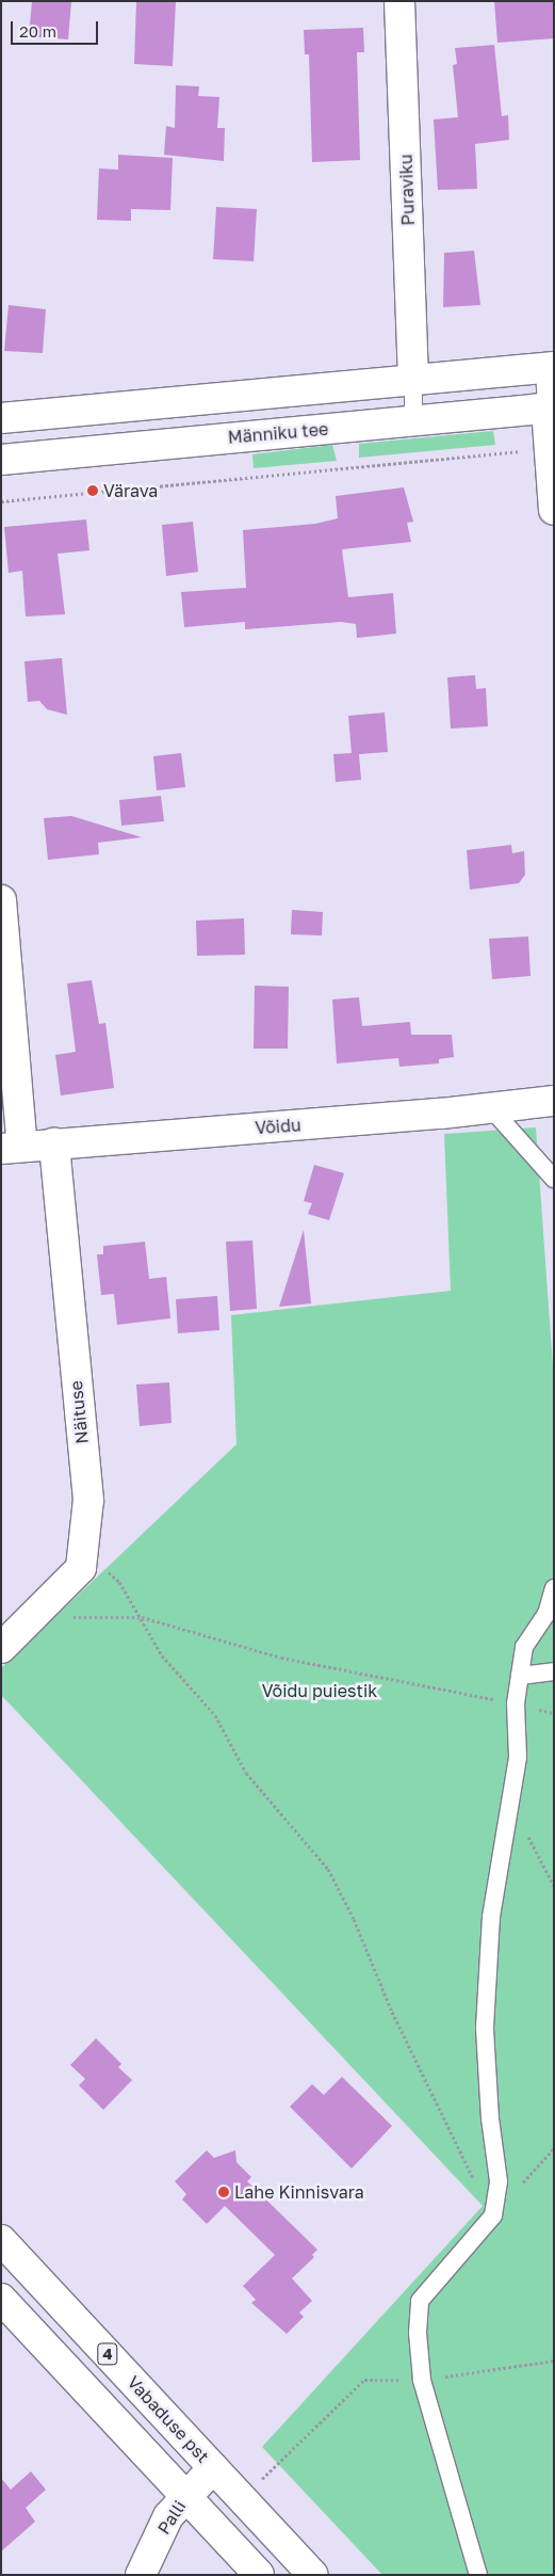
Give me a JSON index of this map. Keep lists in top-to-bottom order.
{
  "streets": {
    "main road": [
      "Puraviku",
      "Männiku tee",
      "Võidu",
      "Näituse",
      "4",
      "Vabaduse pst",
      "Palli"
    ]
  },
  "crossings": [
    ["Võidu", "Näituse"],
    ["4", "Palli"],
    ["Vabaduse pst", "Palli"]
  ],
  "parks": ["Võidu puiestik"],
  "places": ["Värava", "Lahe Kinnisvara"],
  "scale_bar": "20 m"
}
